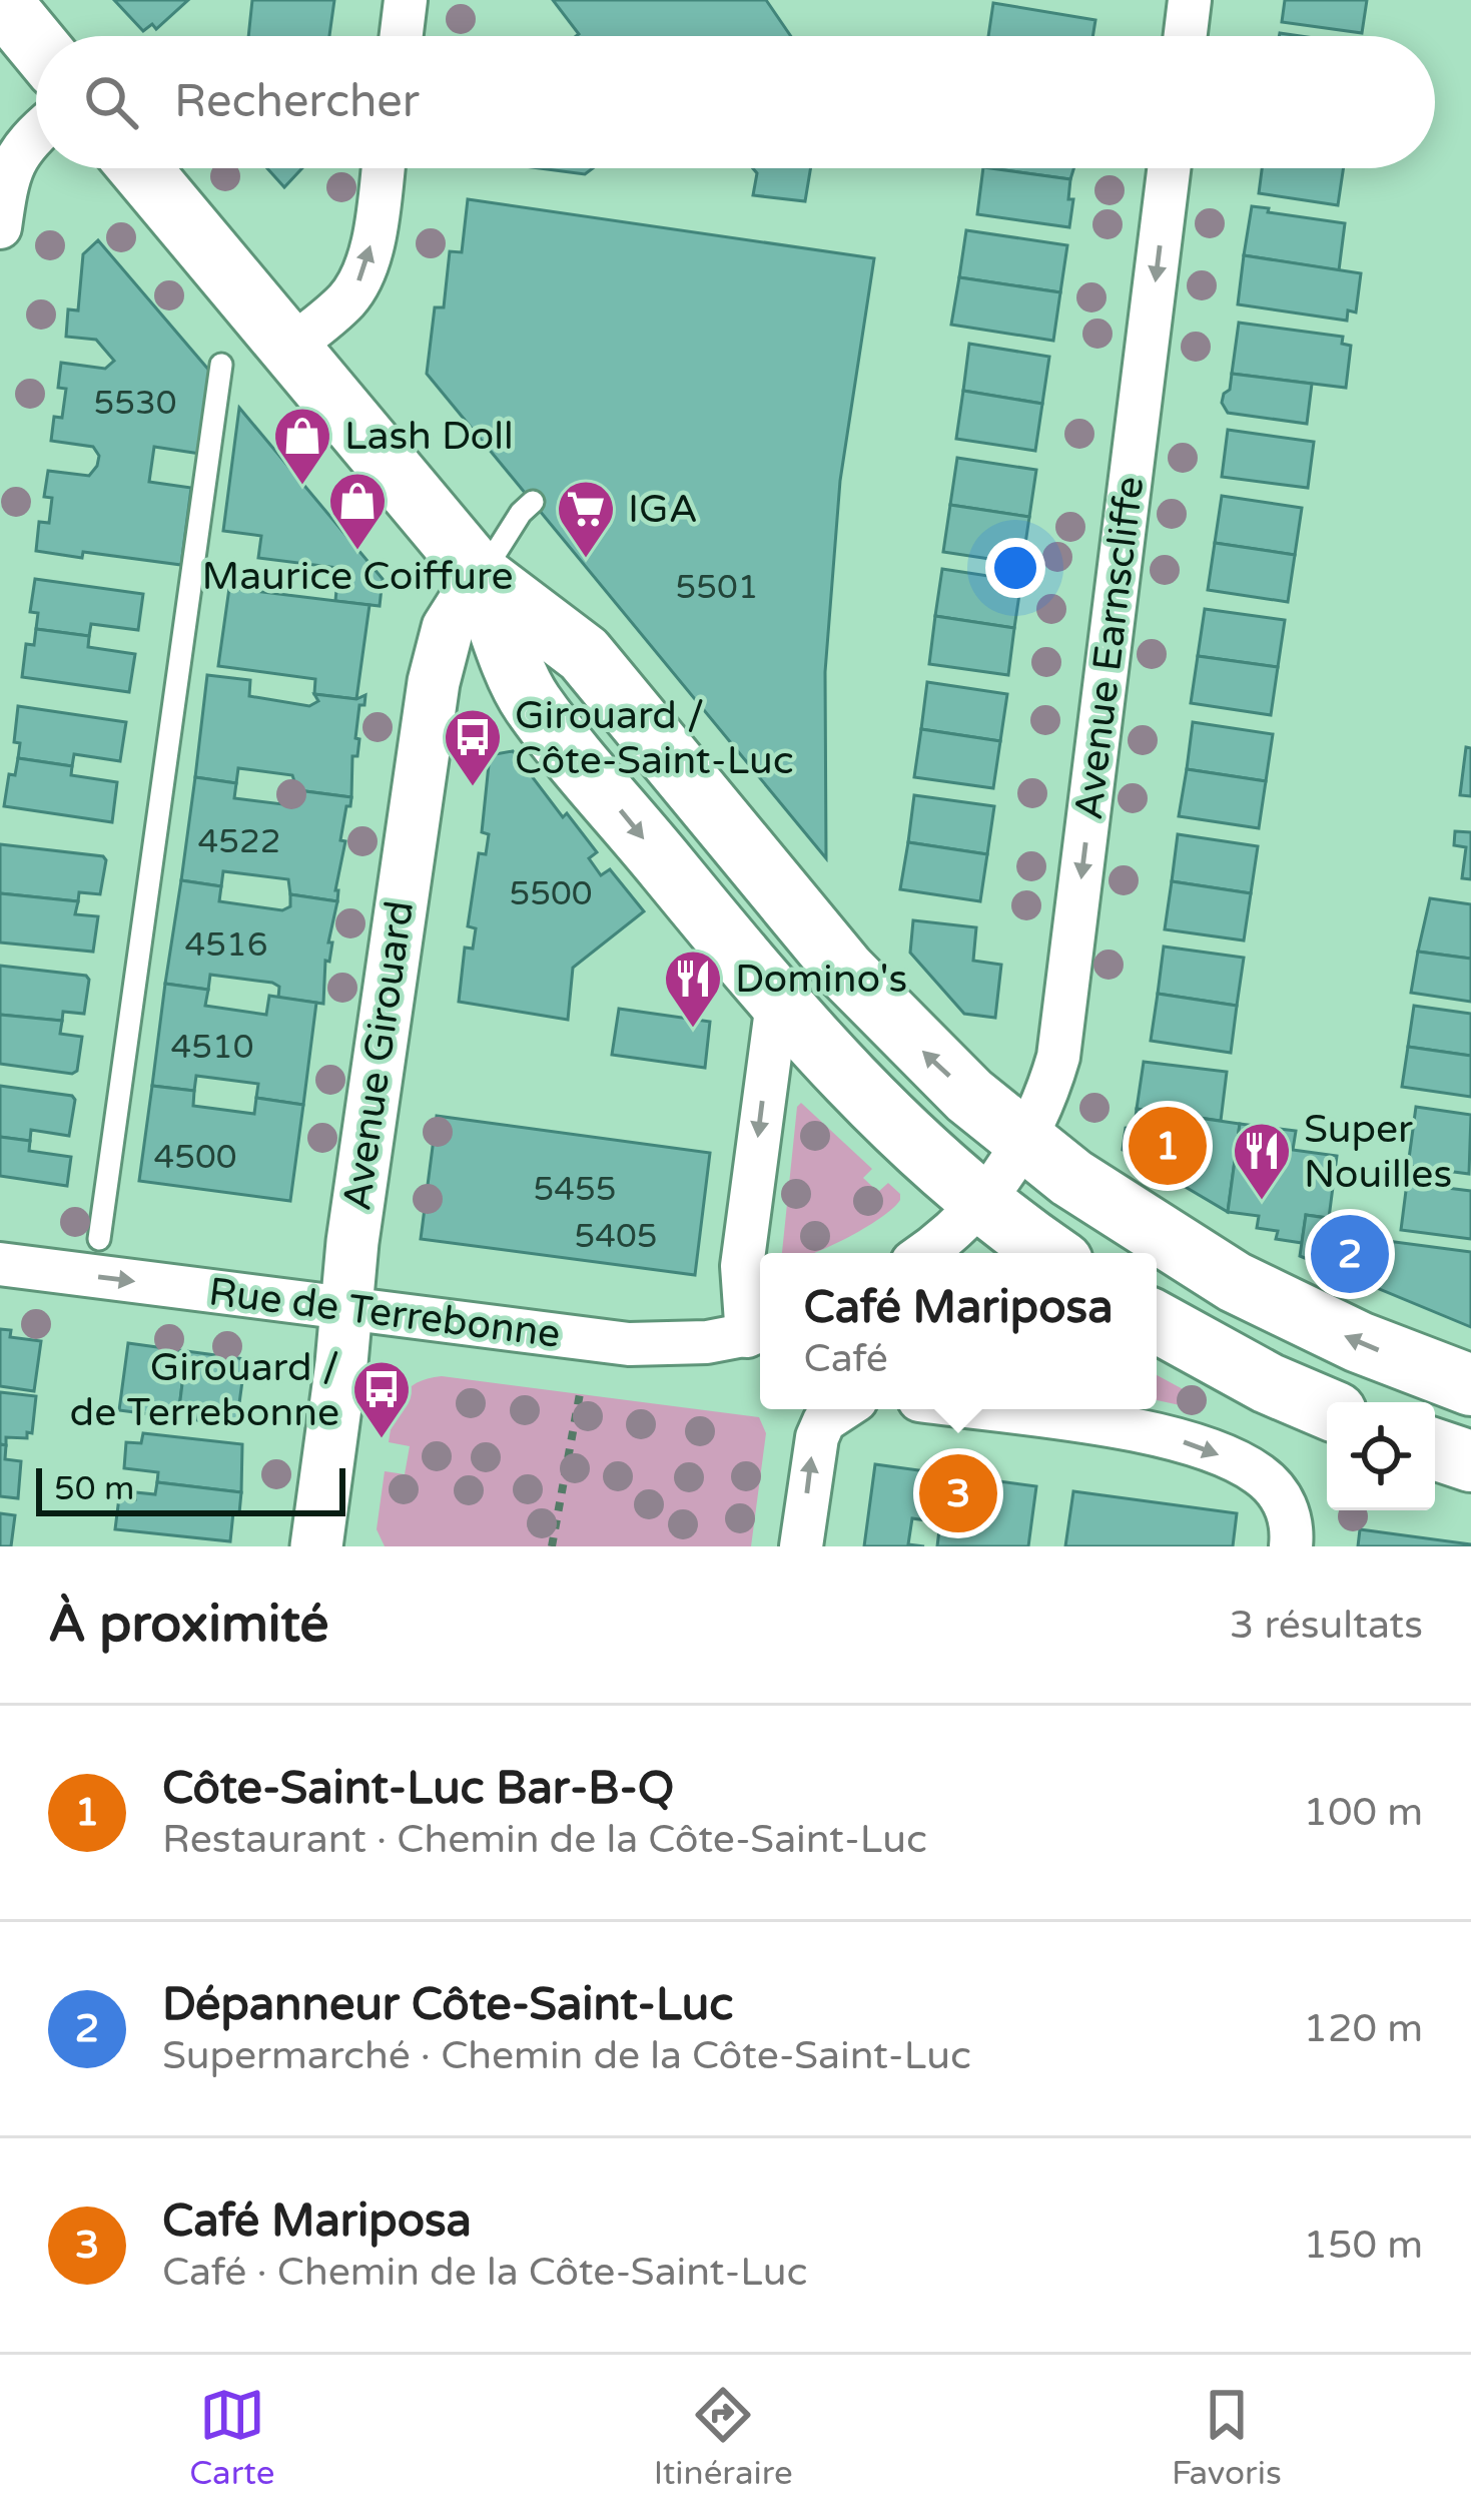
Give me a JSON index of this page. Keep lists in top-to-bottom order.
{
  "streets": {
    "street": ["Avenue Earnscliffe", "Avenue Girouard", "Rue de Terrebonne"]
  },
  "crossings": [
    ["Avenue Girouard", "Rue de Terrebonne"]
  ],
  "one_way": ["Avenue Earnscliffe", "Rue de Terrebonne"],
  "places": {
    "shop": ["Lash Doll", "Maurice Coiffure"],
    "supermarket": ["IGA"],
    "bus stop": ["Girouard / Côte-Saint-Luc", "Girouard / de Terrebonne"],
    "restaurant": ["Domino's", "Super Nouilles"]
  },
  "house_numbers": [
    "5530",
    "5501",
    "4522",
    "5500",
    "4516",
    "4510",
    "4500",
    "5455",
    "5405"
  ],
  "scale_bar": "50 m",
  "page": {
    "search": "Rechercher",
    "pins": ["1", "2", "3"],
    "popup": ["Café Mariposa", "Café"],
    "scale": "50 m",
    "heading": ["À proximité", "3 résultats"],
    "list": [
      {
        "mark": "1",
        "name": "Côte-Saint-Luc Bar-B-Q",
        "note": "Restaurant · Chemin de la Côte-Saint-Luc",
        "value": "100 m"
      },
      {
        "mark": "2",
        "name": "Dépanneur Côte-Saint-Luc",
        "note": "Supermarché · Chemin de la Côte-Saint-Luc",
        "value": "120 m"
      },
      {
        "mark": "3",
        "name": "Café Mariposa",
        "note": "Café · Chemin de la Côte-Saint-Luc",
        "value": "150 m"
      }
    ],
    "nav": ["Carte", "Itinéraire", "Favoris"]
  }
}
